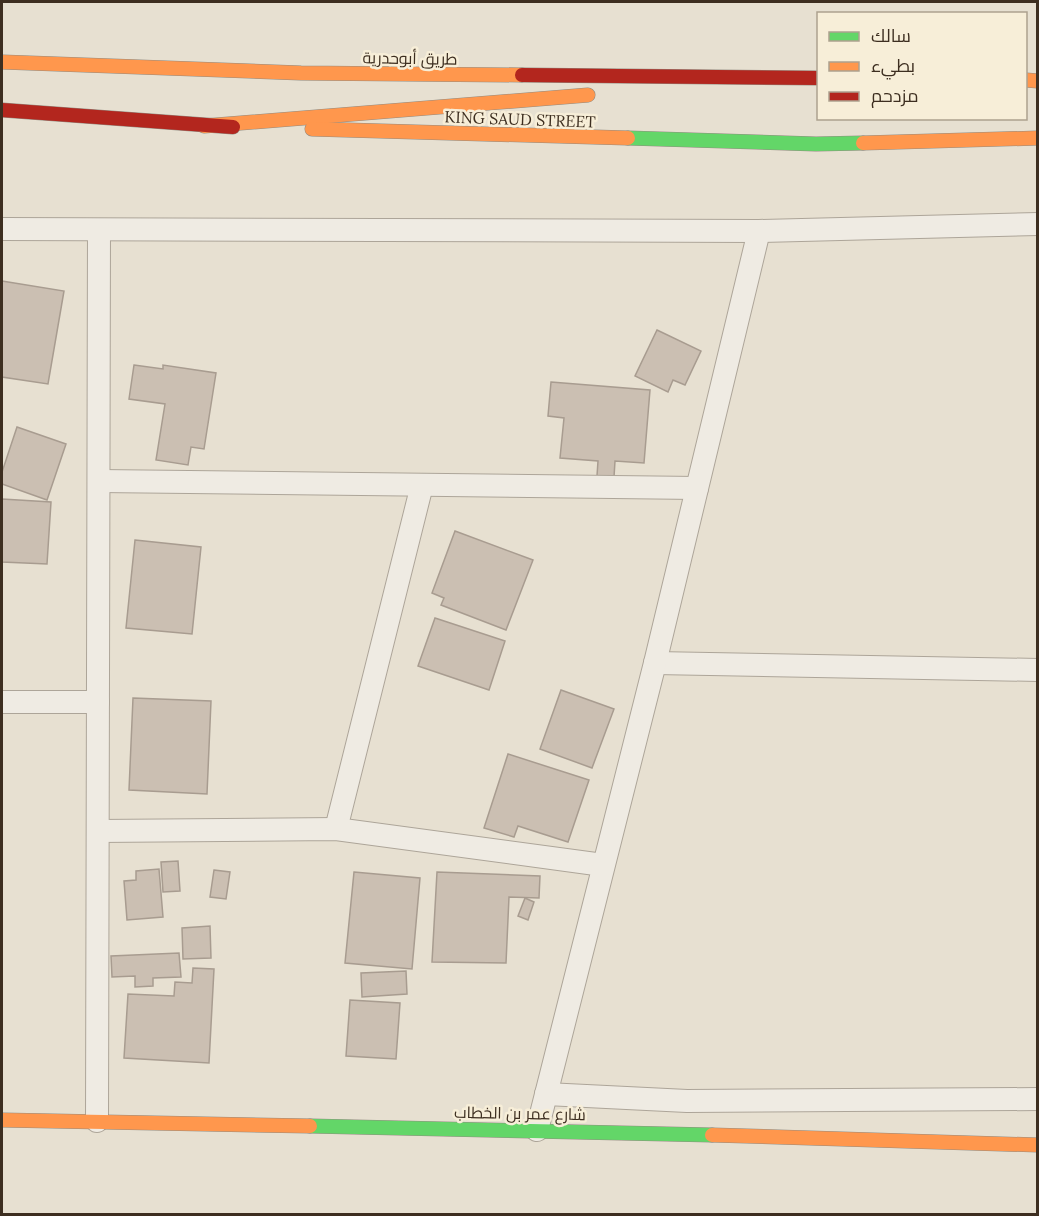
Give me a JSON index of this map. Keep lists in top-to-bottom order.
{
  "streets": {
    "main road": ["طريق أبوحدرية", "KING SAUD STREET", "شارع عمر بن الخطاب"]
  },
  "legend": ["سالك", "بطيء", "مزدحم"]
}
